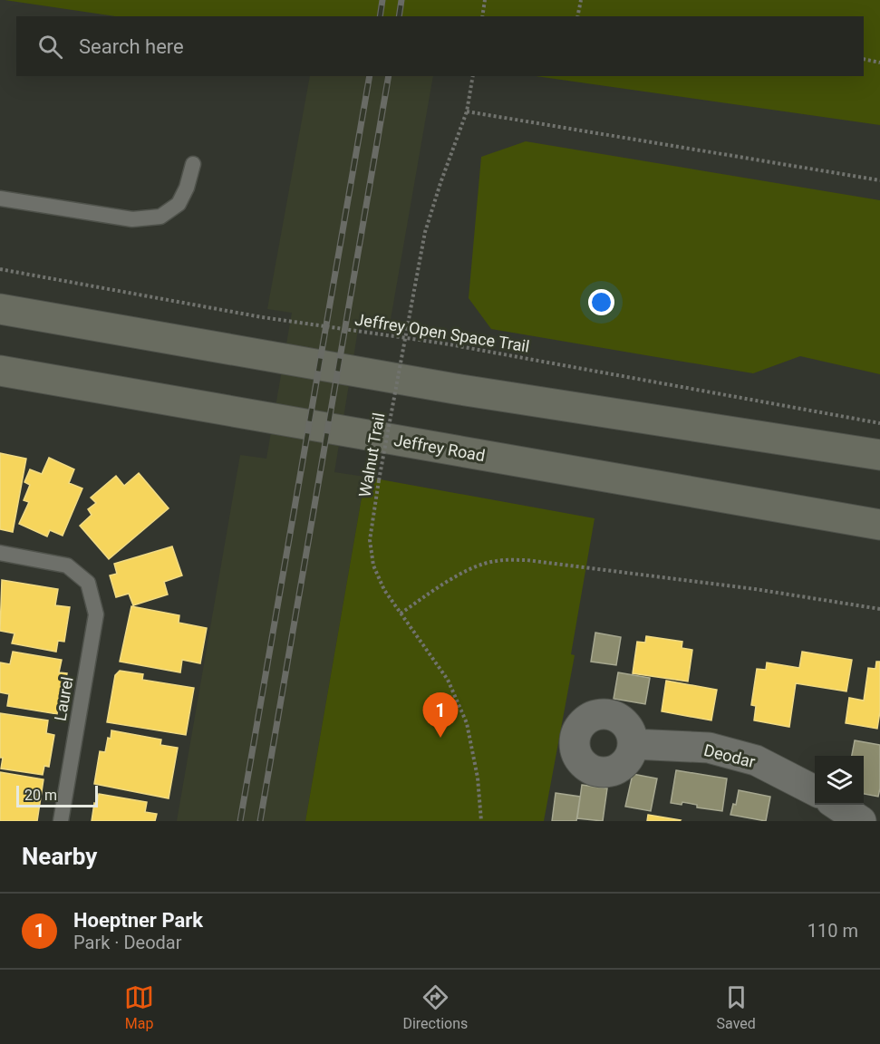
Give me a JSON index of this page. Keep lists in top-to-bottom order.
{
  "streets": {
    "main road": ["Jeffrey Road"],
    "street": ["Deodar"],
    "lane": ["Laurel"],
    "path": ["Jeffrey Open Space Trail", "Walnut Trail"]
  },
  "scale_bar": "20 m",
  "page": {
    "search": "Search here",
    "pins": "1",
    "scale": "20 m",
    "heading": "Nearby",
    "list": [
      {
        "mark": "1",
        "name": "Hoeptner Park",
        "note": "Park · Deodar",
        "value": "110 m"
      }
    ],
    "nav": ["Map", "Directions", "Saved"]
  }
}
